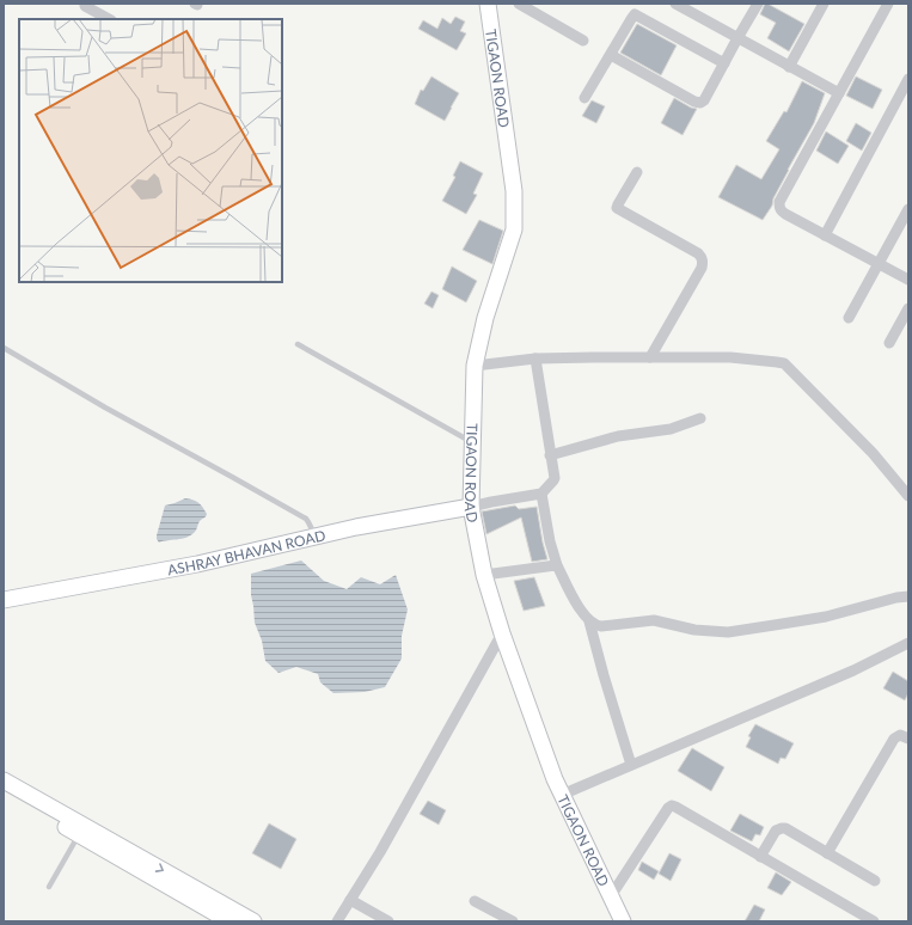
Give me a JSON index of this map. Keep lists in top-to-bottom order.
{
  "streets": {
    "street": ["TIGAON ROAD", "ASHRAY BHAVAN ROAD"]
  },
  "crossings": [
    ["TIGAON ROAD", "ASHRAY BHAVAN ROAD"]
  ]
}
